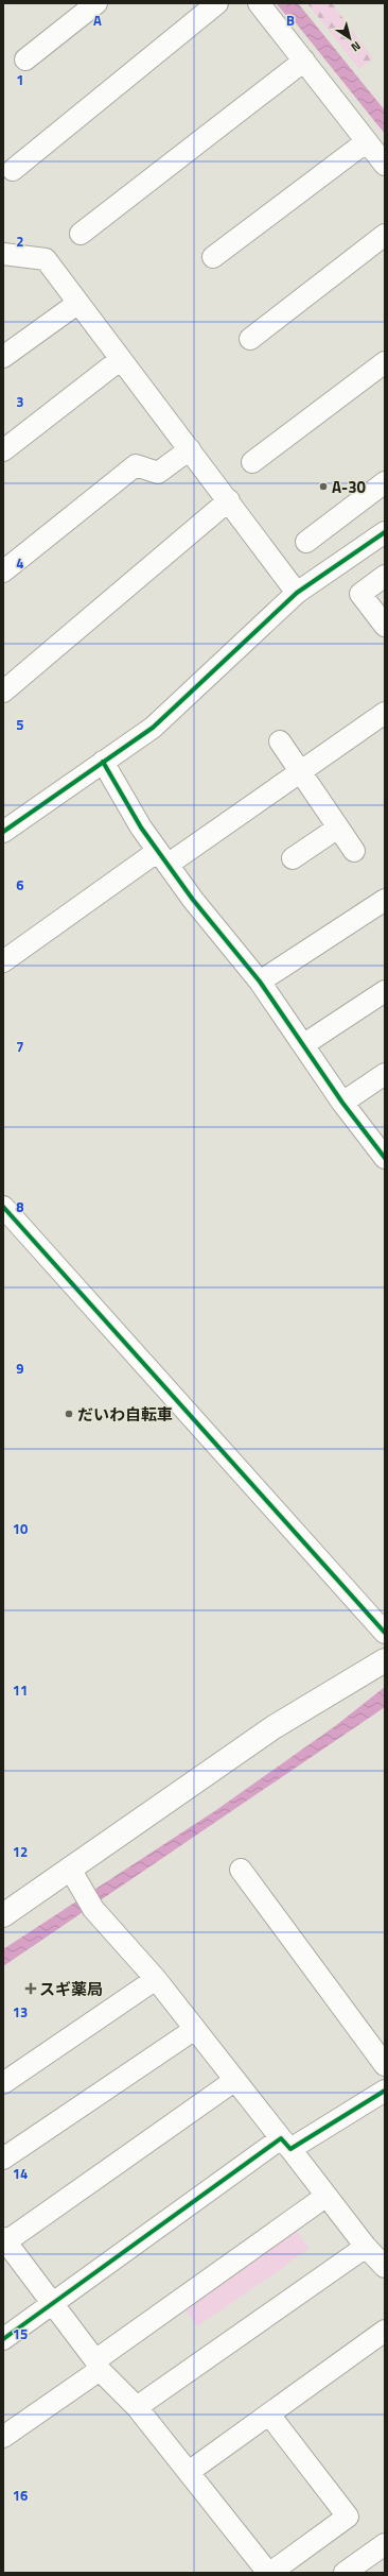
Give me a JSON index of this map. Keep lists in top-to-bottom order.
{
  "places": {
    "other": ["A-30", "だいわ自転車"],
    "health": ["スギ薬局"]
  },
  "north": "bottom right",
  "grid": {
    "columns": ["A", "B"],
    "rows": [
      "1",
      "2",
      "3",
      "4",
      "5",
      "6",
      "7",
      "8",
      "9",
      "10",
      "11",
      "12",
      "13",
      "14",
      "15",
      "16"
    ]
  }
}
